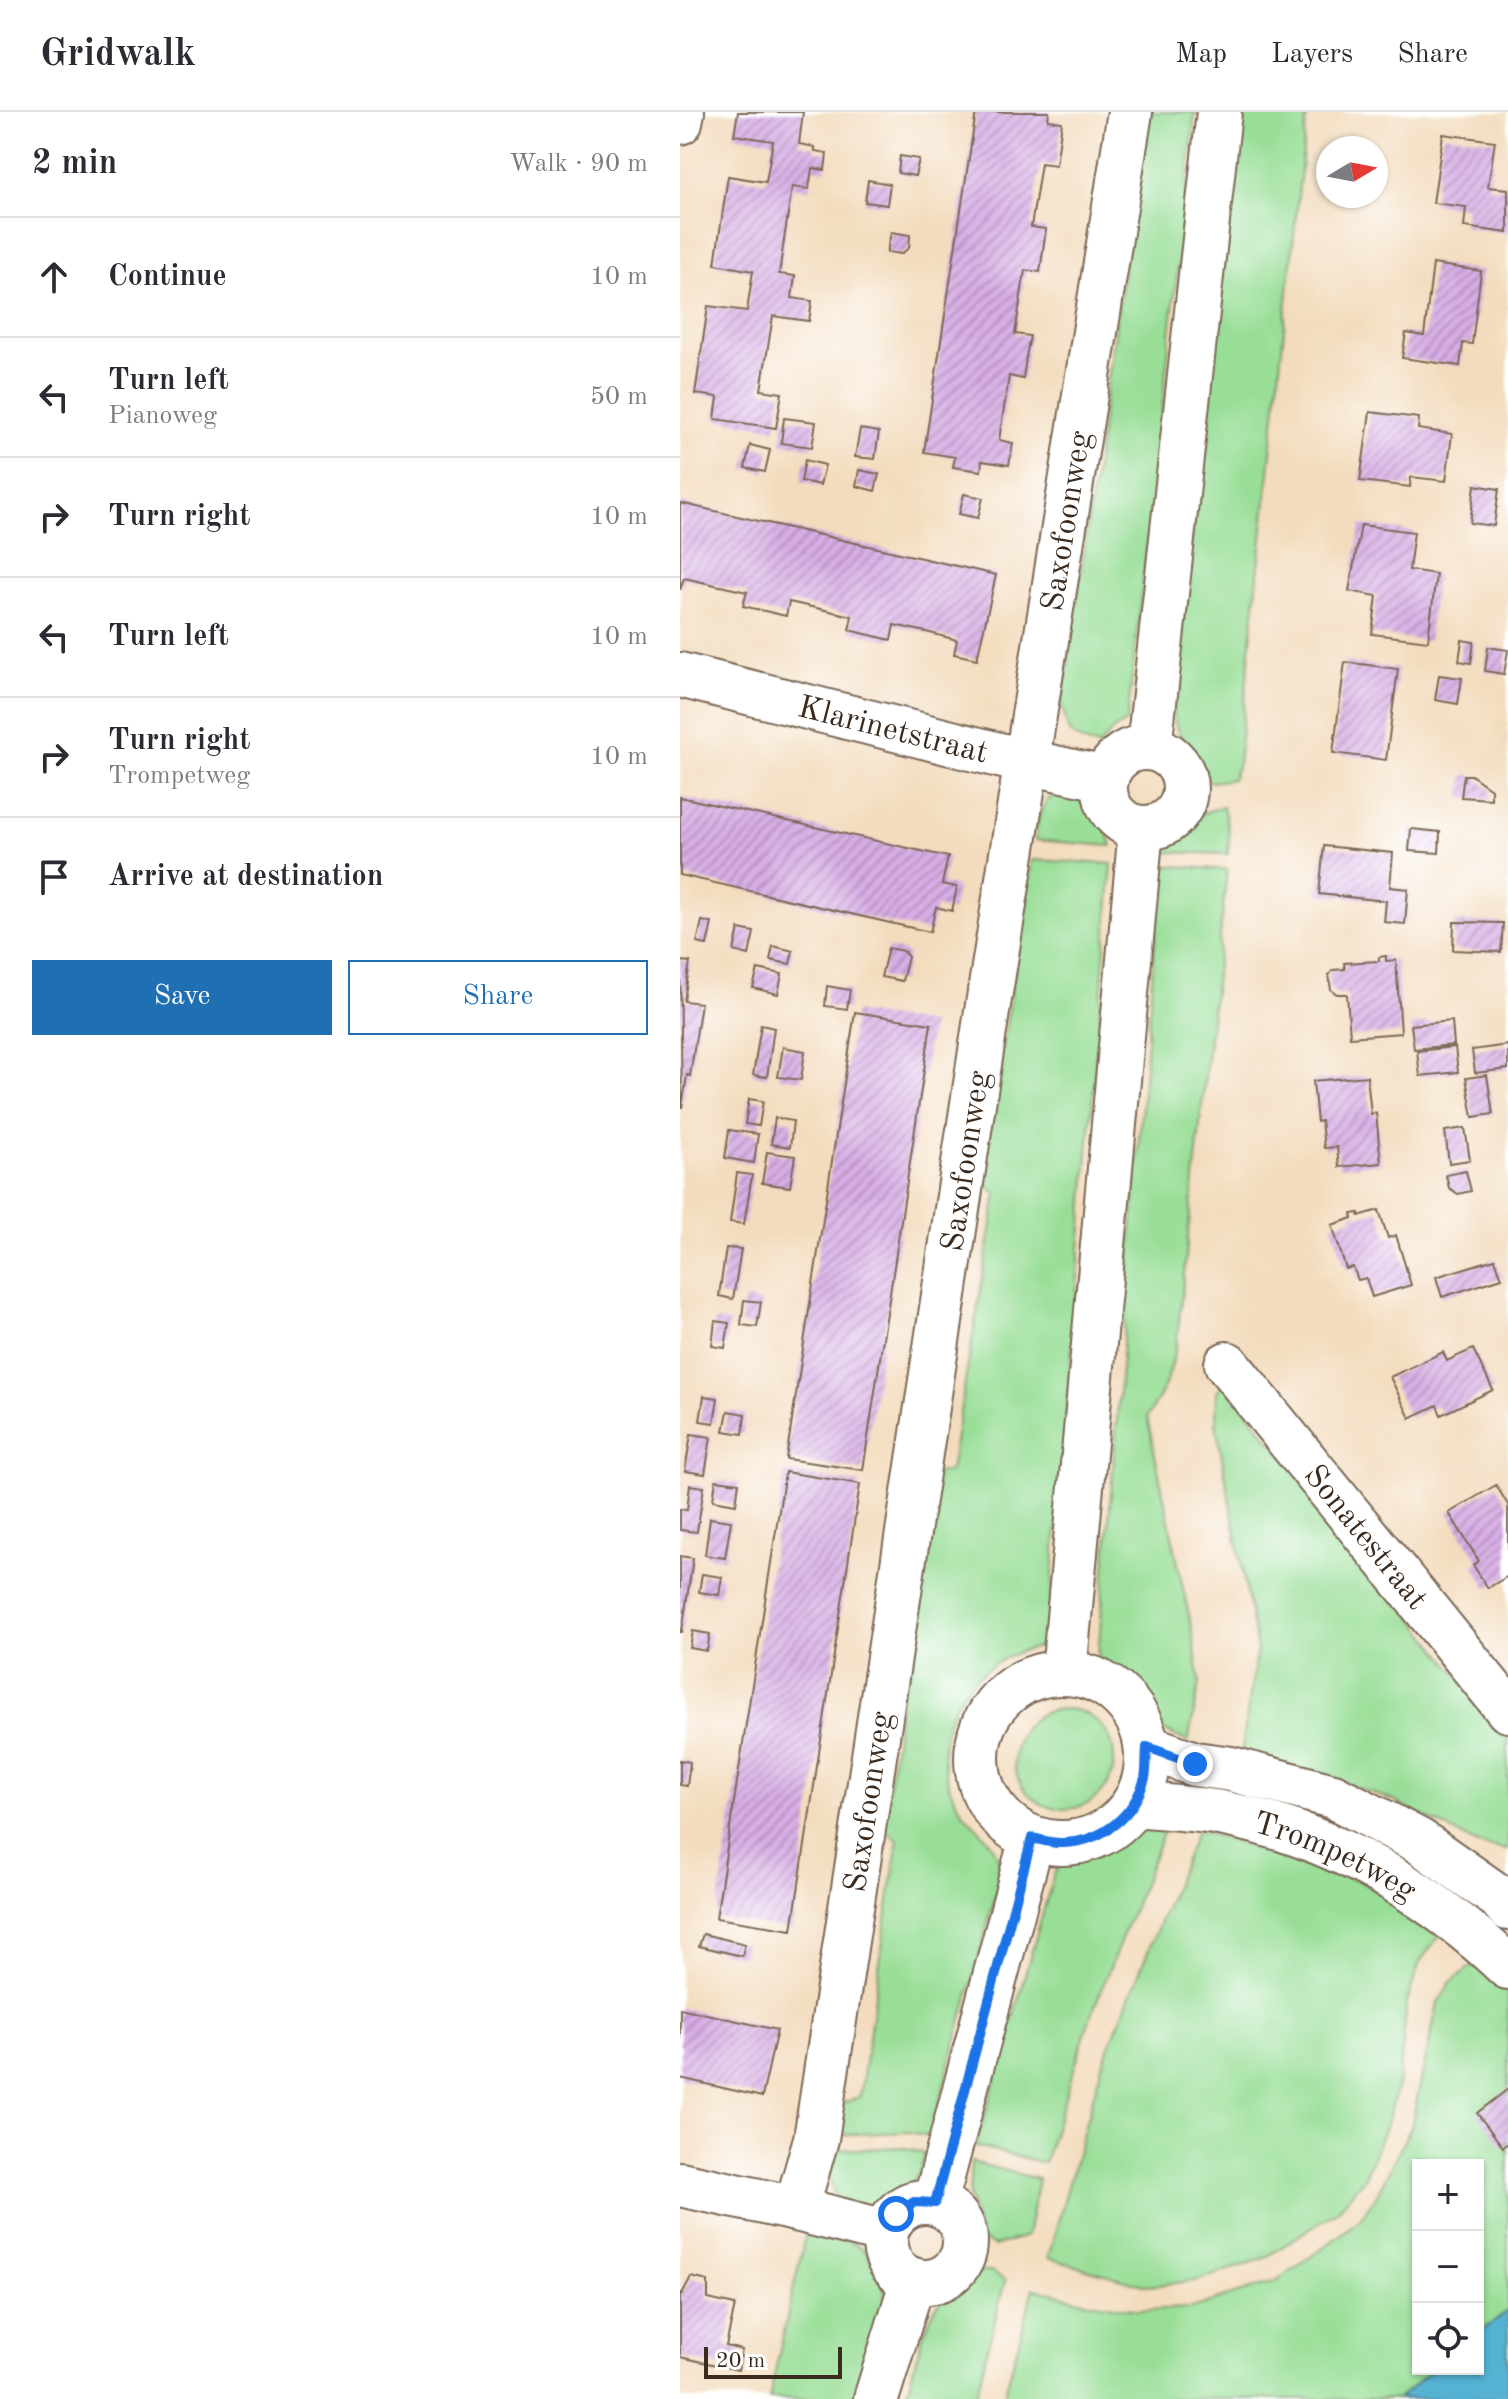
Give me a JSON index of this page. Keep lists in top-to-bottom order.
{
  "streets": {
    "street": [
      "Saxofoonweg",
      "Klarinetstraat",
      "Sonatestraat",
      "Trompetweg"
    ]
  },
  "crossings": [
    ["Saxofoonweg", "Klarinetstraat"]
  ],
  "scale_bar": "20 m",
  "north": "right",
  "page": {
    "header": "Gridwalk",
    "nav": ["Map", "Layers", "Share"],
    "heading": ["2 min", "Walk · 90 m"],
    "list": [
      ["Continue", "10 m"],
      ["Turn left", "Pianoweg", "50 m"],
      ["Turn right", "10 m"],
      ["Turn left", "10 m"],
      ["Turn right", "Trompetweg", "10 m"],
      "Arrive at destination"
    ],
    "buttons": ["Save", "Share"],
    "map_buttons": ["+", "−"],
    "scale": "20 m"
  }
}
